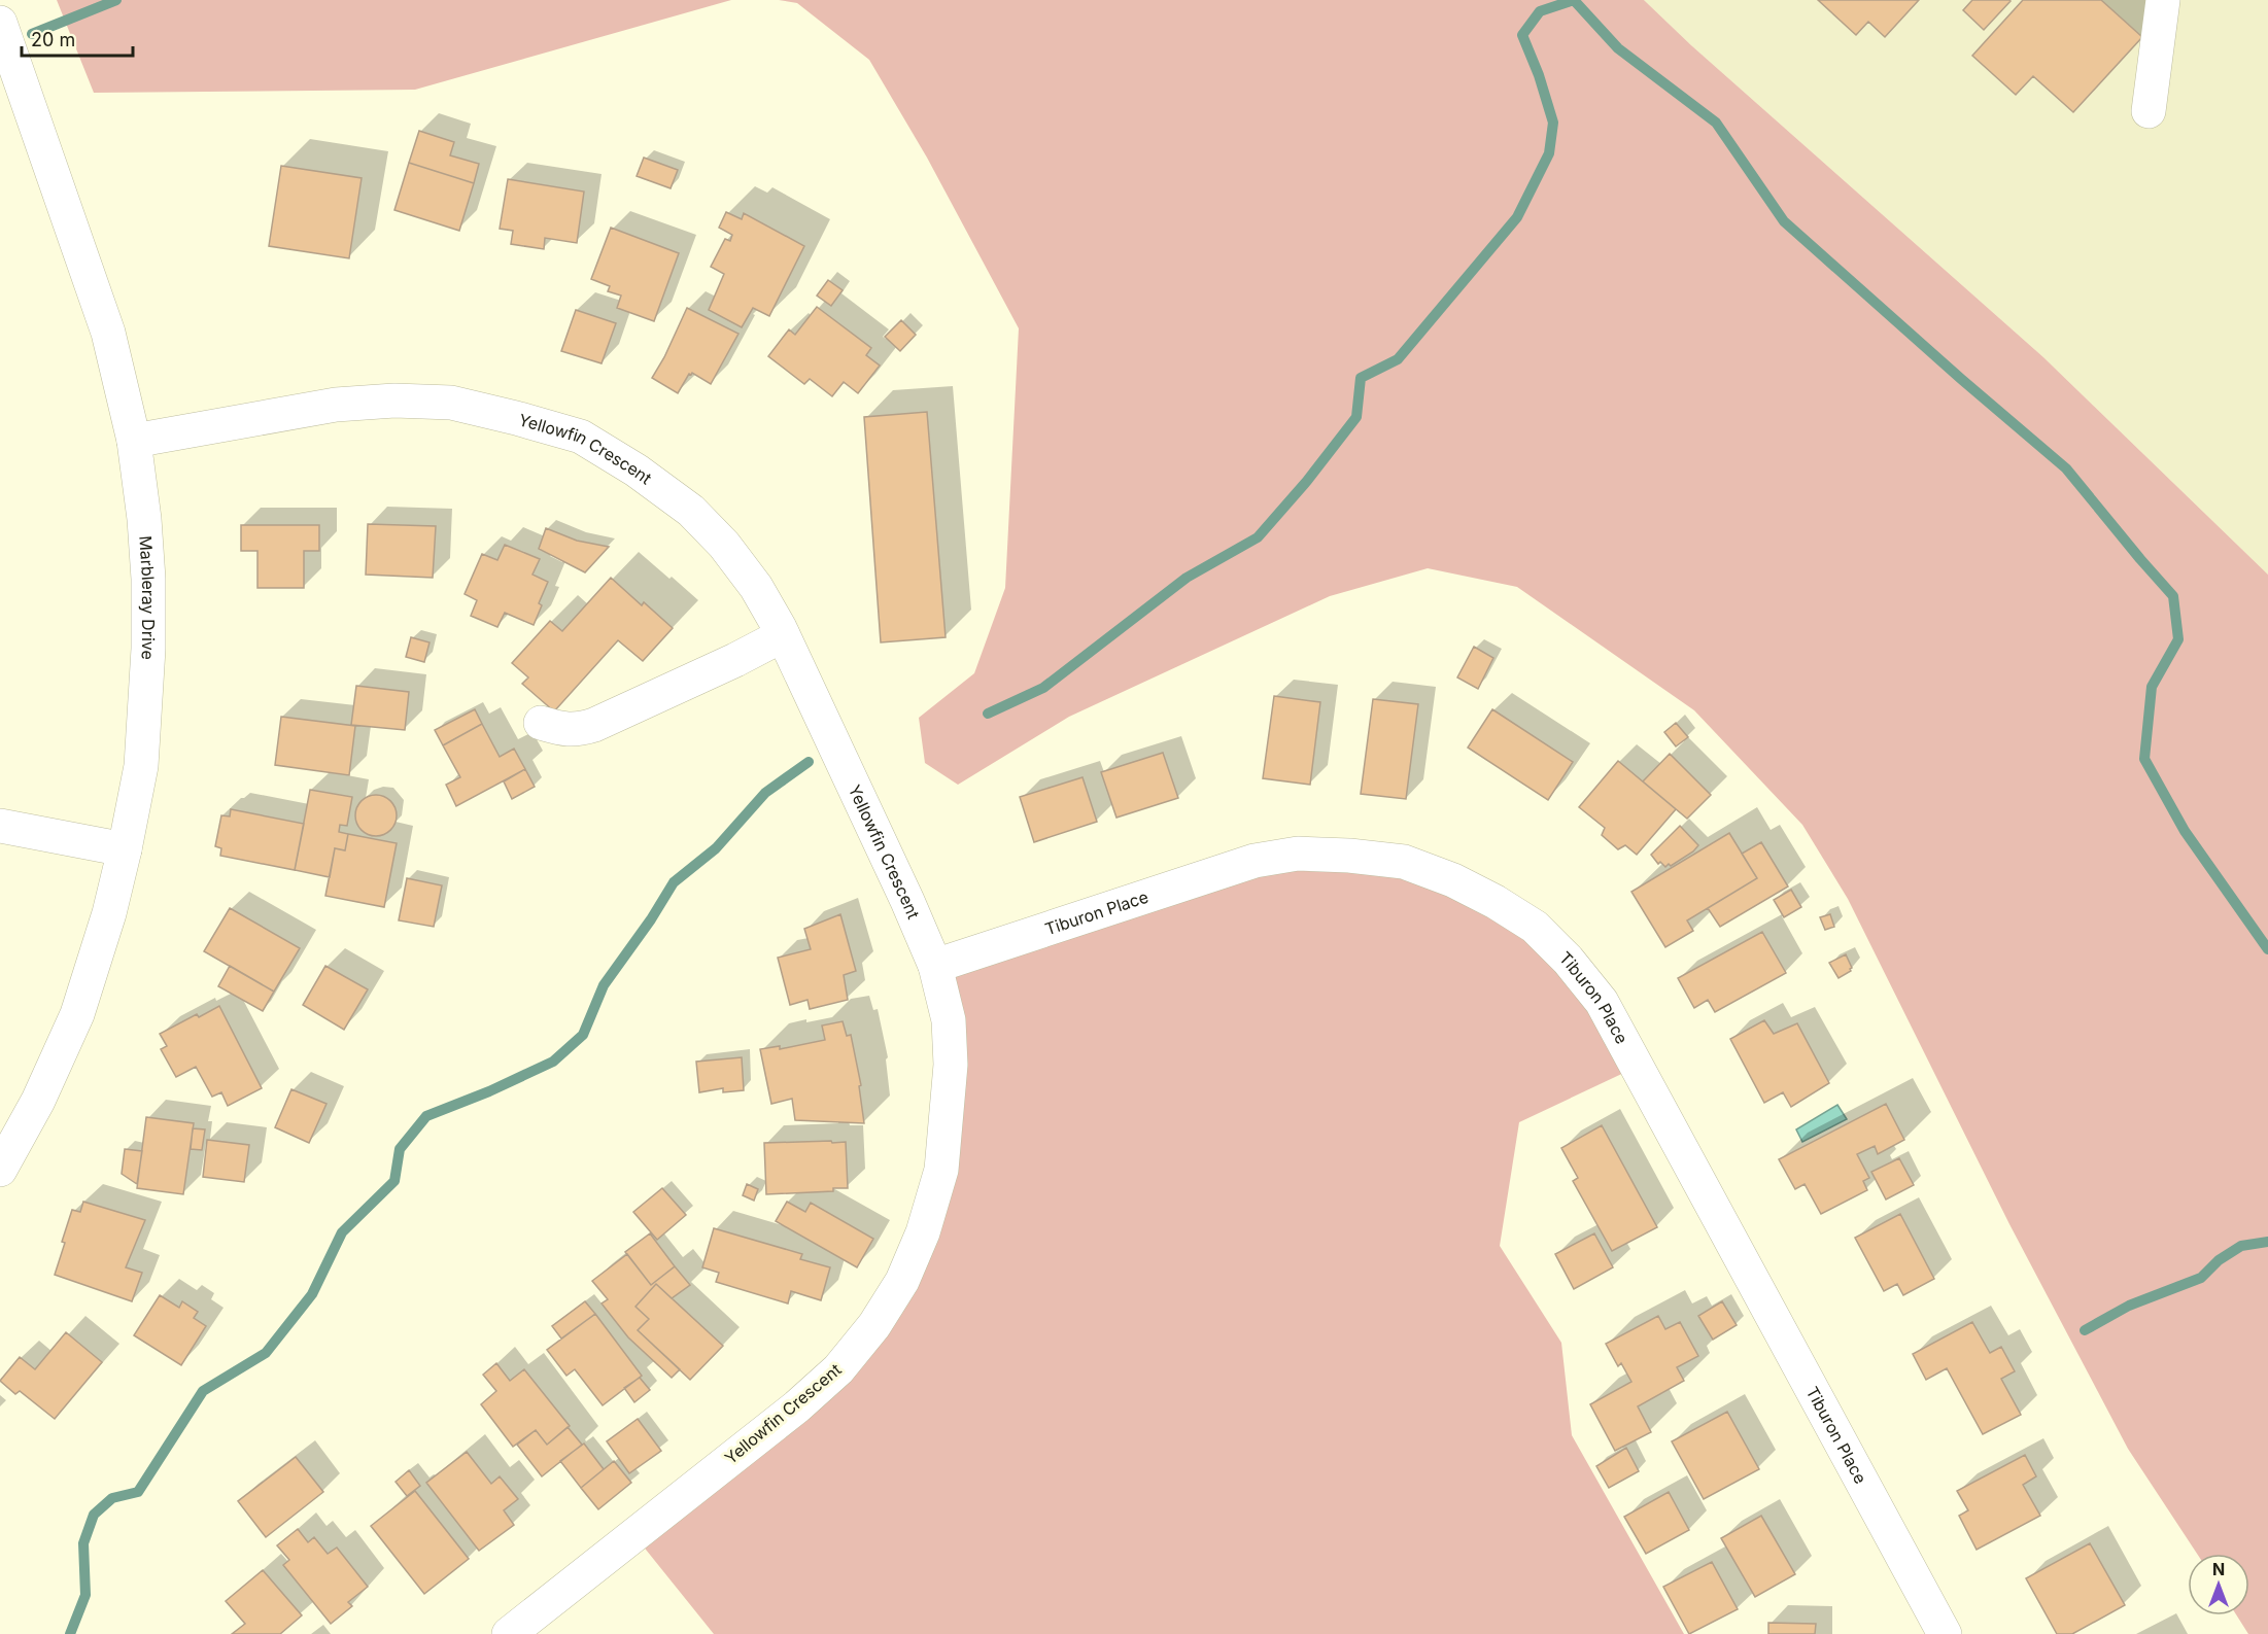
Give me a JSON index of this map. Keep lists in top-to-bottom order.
{
  "streets": {
    "street": ["Yellowfin Crescent", "Marbleray Drive", "Tiburon Place"]
  },
  "crossings": [
    ["Yellowfin Crescent", "Marbleray Drive"],
    ["Yellowfin Crescent", "Tiburon Place"]
  ],
  "scale_bar": "20 m",
  "north": "top"
}
